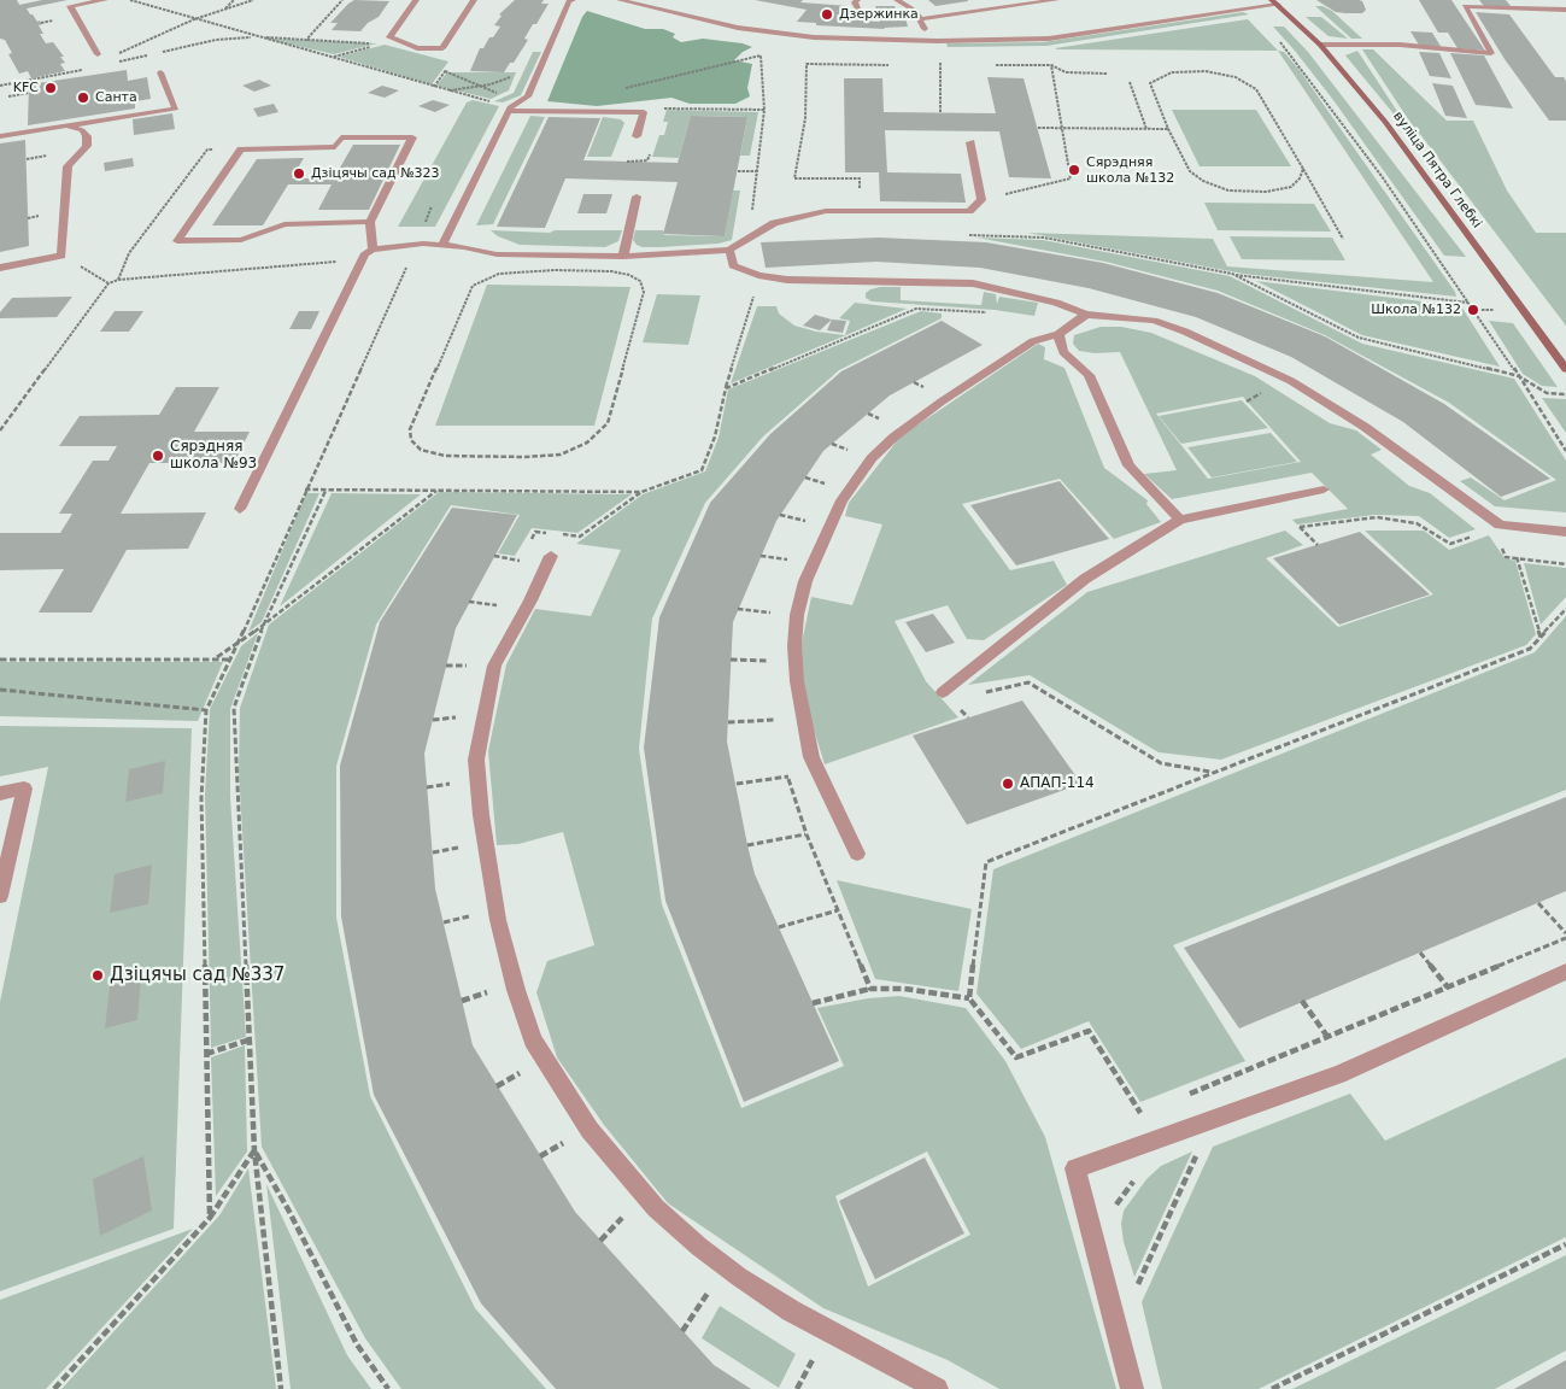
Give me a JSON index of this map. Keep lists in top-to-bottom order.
{
  "streets": {
    "main road": ["вуліца Пятра Глебкі"]
  },
  "places": [
    "Дзержинка",
    "KFC",
    "Санта",
    "Сярэдняя школа №132",
    "Дзіцячы сад №323",
    "Школа №132",
    "Сярэдняя школа №93",
    "АПАП-114",
    "Дзіцячы сад №337"
  ]
}
